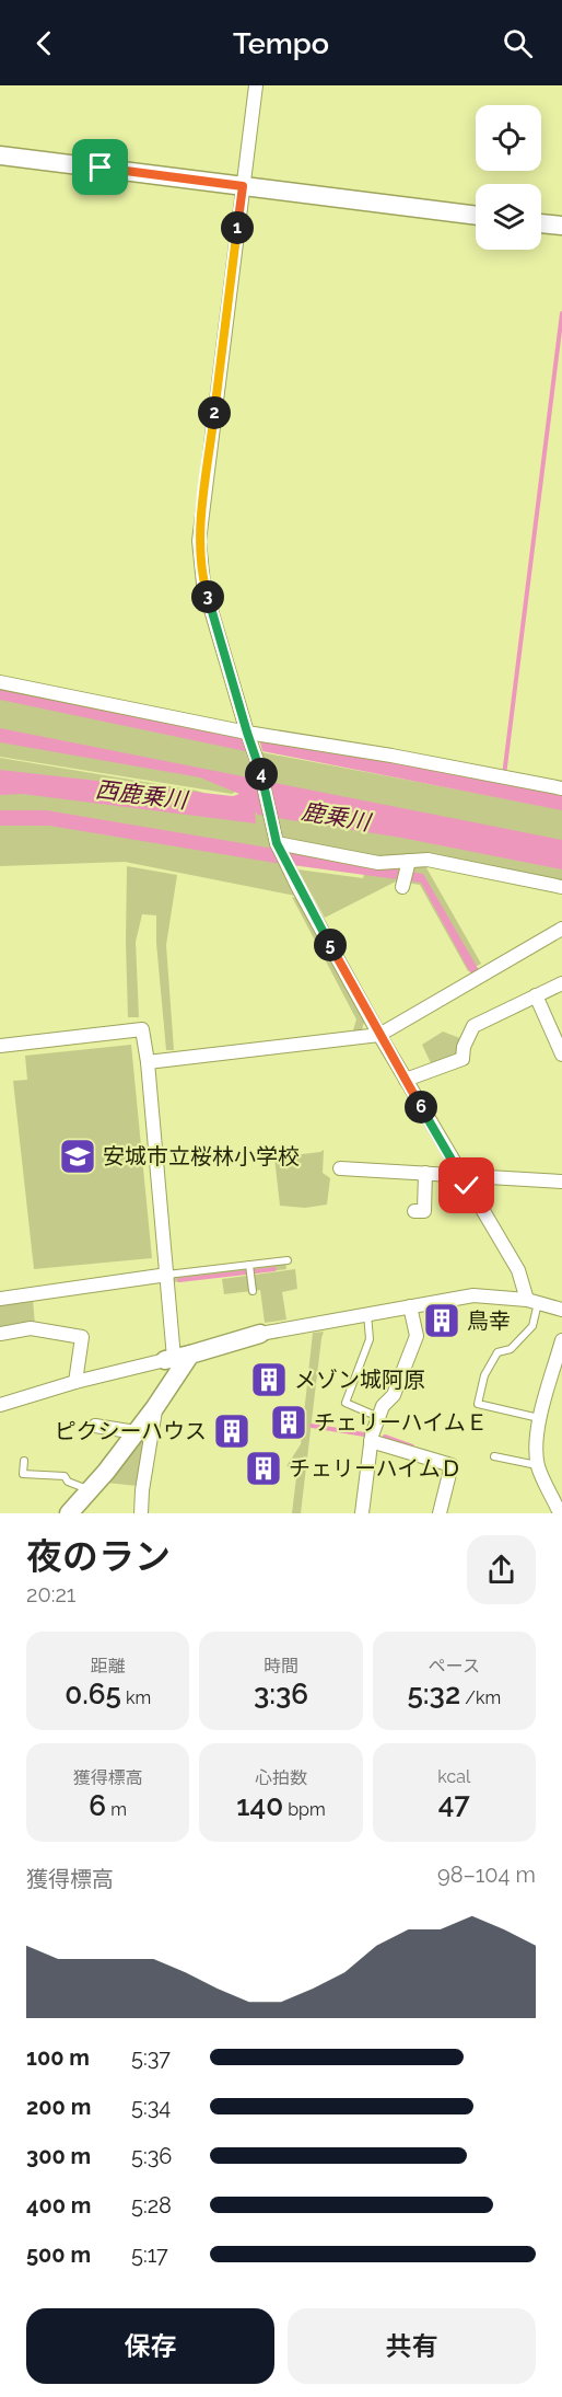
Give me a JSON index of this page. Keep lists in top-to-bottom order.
{
  "water": ["西鹿乗川", "鹿乗川"],
  "places": {
    "school or university": ["安城市立桜林小学校"],
    "building": [
      "鳥幸",
      "メゾン城阿原",
      "チェリーハイムＥ",
      "ピクシーハウス",
      "チェリーハイムＤ"
    ]
  },
  "page": {
    "header": "Tempo",
    "pins": [
      "1",
      "2",
      "3",
      "4",
      "5",
      "6"
    ],
    "heading": ["夜のラン", "20:21"],
    "stats": [
      ["距離", "0.65 km"],
      ["時間", "3:36"],
      ["ペース", "5:32 /km"],
      ["獲得標高", "6 m"],
      ["心拍数", "140 bpm"],
      ["kcal", "47"]
    ],
    "chart": ["獲得標高", "98–104 m"],
    "list": [
      {
        "name": "100 m",
        "note": "5:37"
      },
      {
        "name": "200 m",
        "note": "5:34"
      },
      {
        "name": "300 m",
        "note": "5:36"
      },
      {
        "name": "400 m",
        "note": "5:28"
      },
      {
        "name": "500 m",
        "note": "5:17"
      }
    ],
    "buttons": ["保存", "共有"]
  }
}
